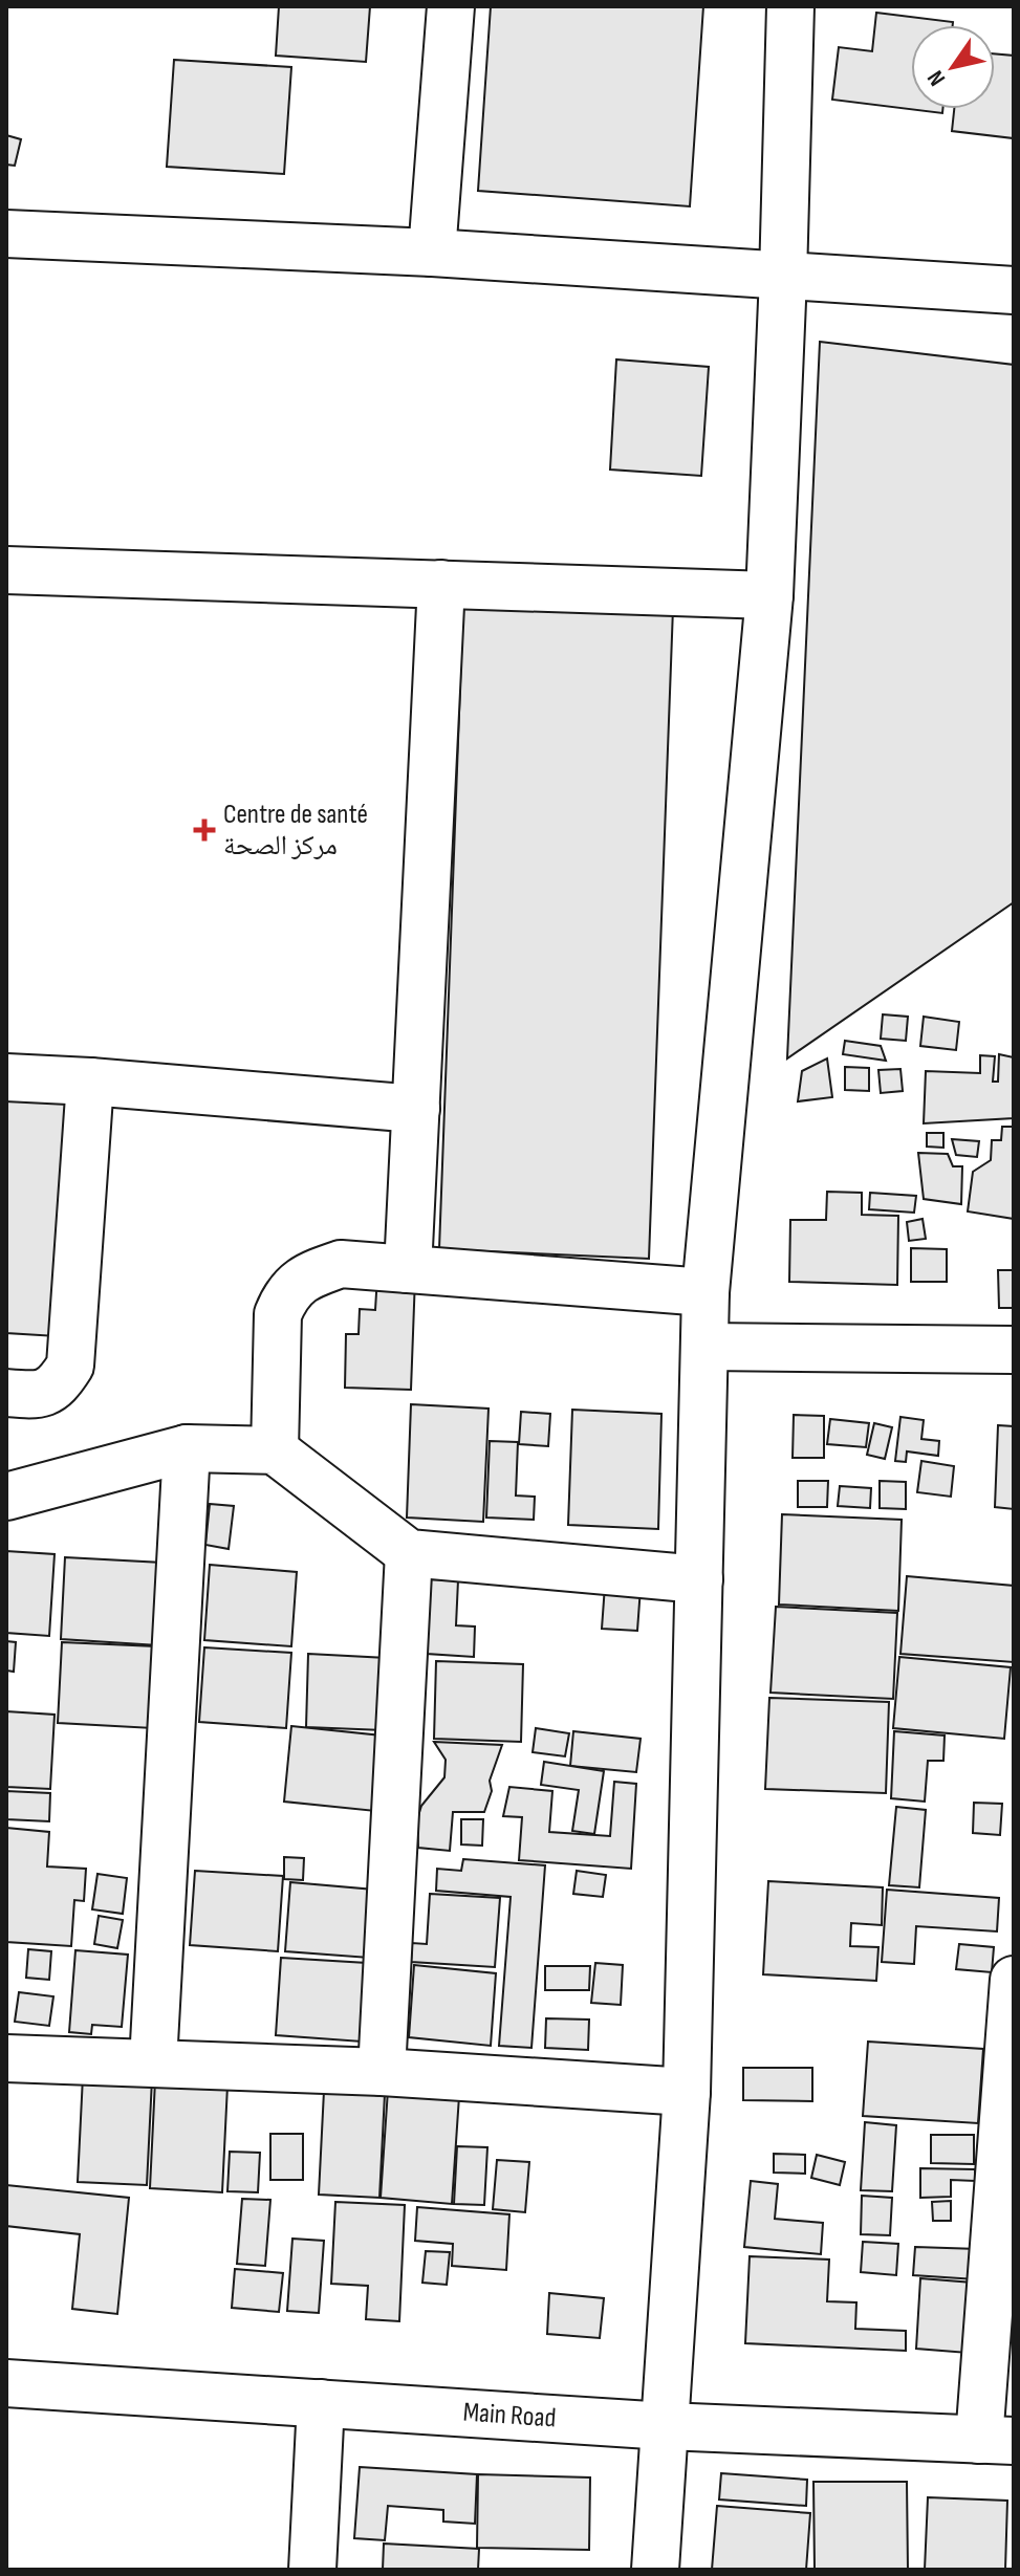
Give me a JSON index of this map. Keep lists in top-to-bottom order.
{
  "streets": {
    "street": ["Main Road"]
  },
  "places": {
    "health": ["Centre de santé مركز الصحة"]
  },
  "north": "bottom left"
}
